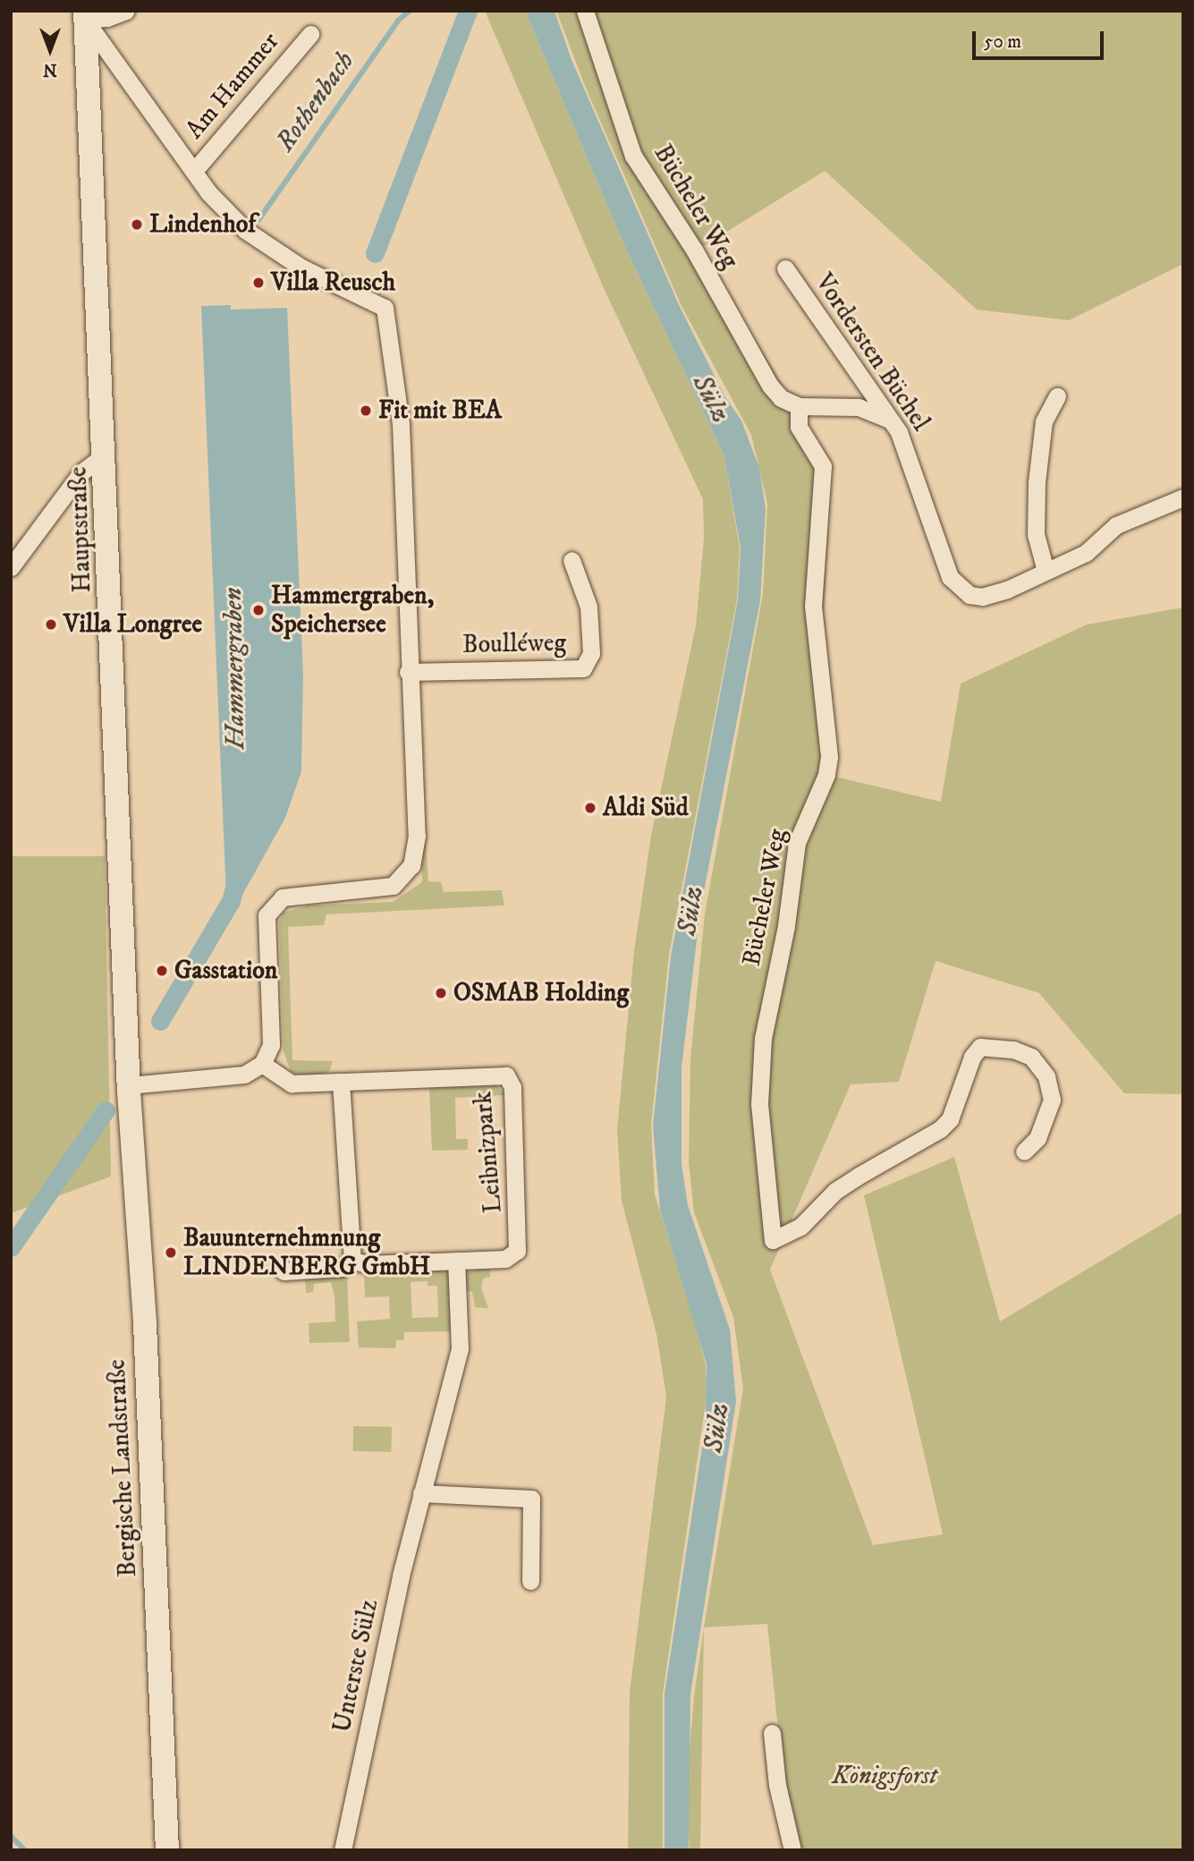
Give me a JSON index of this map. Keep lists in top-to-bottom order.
{
  "streets": {
    "main road": ["Hauptstraße", "Bergische Landstraße"],
    "street": [
      "Am Hammer",
      "Bücheler Weg",
      "Vordersten Büchel",
      "Boulléweg",
      "Leibnizpark",
      "Unterste Sülz"
    ]
  },
  "crossings": [
    ["Am Hammer", "Hauptstraße"],
    ["Am Hammer", "Boulléweg"],
    ["Hauptstraße", "Bergische Landstraße"],
    ["Leibnizpark", "Unterste Sülz"]
  ],
  "water": ["Rothenbach", "Sülz", "Hammergraben"],
  "parks": ["Königsforst"],
  "places": [
    "Lindenhof",
    "Villa Reusch",
    "Fit mit BEA",
    "Hammergraben, Speichersee",
    "Villa Longree",
    "Aldi Süd",
    "Gasstation",
    "OSMAB Holding",
    "Bauunternehmnung LINDENBERG GmbH"
  ],
  "scale_bar": "50 m",
  "north": "bottom"
}
